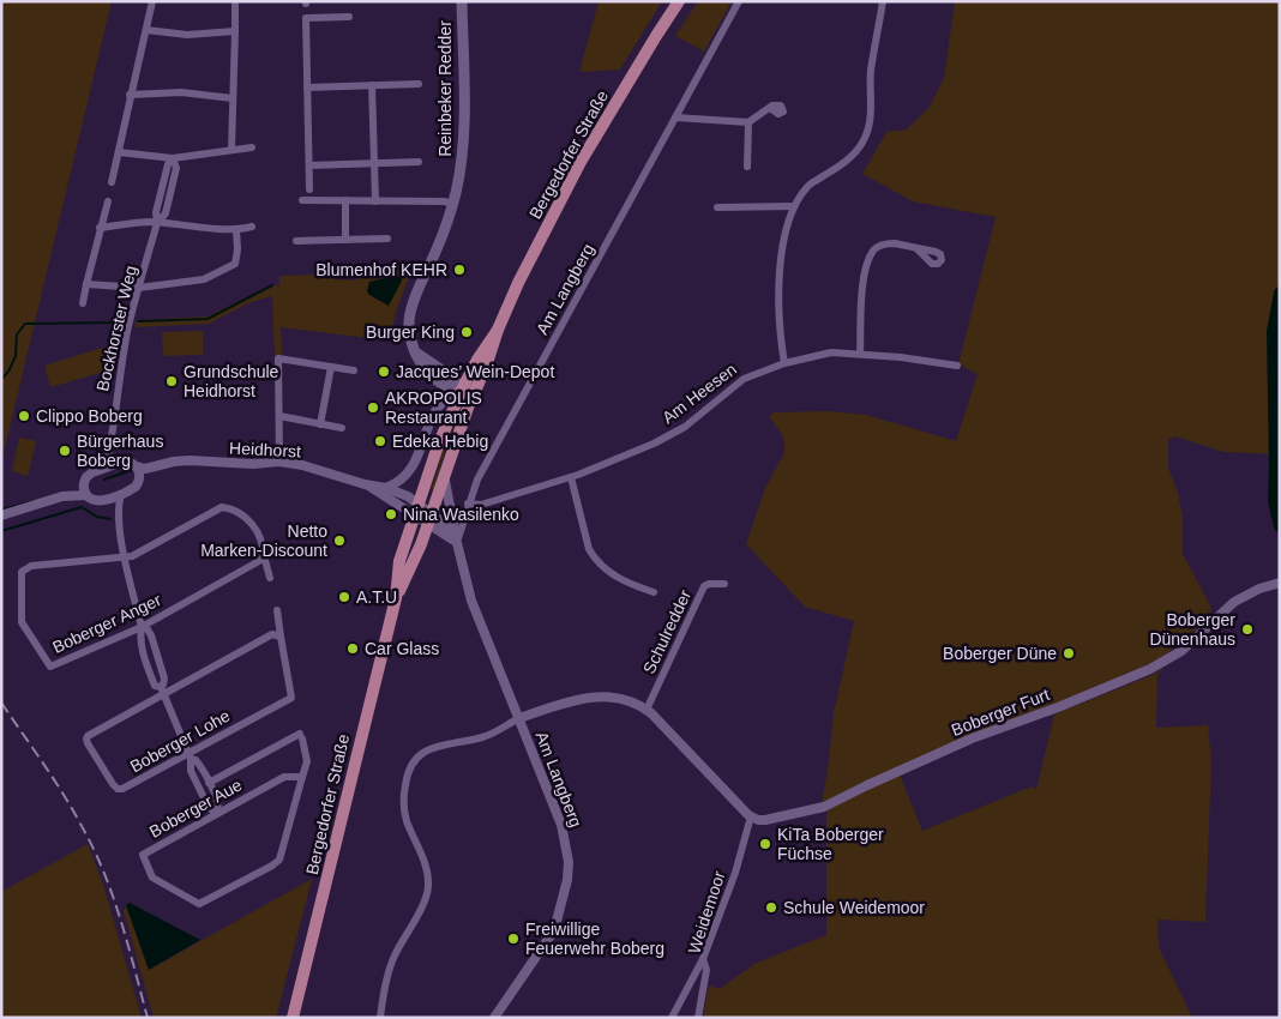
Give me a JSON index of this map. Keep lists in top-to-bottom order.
{
  "streets": {
    "main road": ["Reinbeker Redder", "Bergedorfer Straße"],
    "street": [
      "Am Langberg",
      "Bockhorster Weg",
      "Am Heesen",
      "Heidhorst",
      "Boberger Anger",
      "Schulredder",
      "Boberger Furt",
      "Boberger Lohe",
      "Boberger Aue",
      "Weidemoor"
    ]
  },
  "crossings": [
    ["Reinbeker Redder", "Bergedorfer Straße"],
    ["Bergedorfer Straße", "Am Langberg"],
    ["Bergedorfer Straße", "Heidhorst"],
    ["Am Langberg", "Am Heesen"],
    ["Am Langberg", "Heidhorst"],
    ["Boberger Furt", "Weidemoor"]
  ],
  "places": [
    "Blumenhof KEHR",
    "Burger King",
    "Jacques’ Wein-Depot",
    "Grundschule Heidhorst",
    "AKROPOLIS Restaurant",
    "Clippo Boberg",
    "Edeka Hebig",
    "Bürgerhaus Boberg",
    "Nina Wasilenko",
    "Netto Marken-Discount",
    "A.T.U",
    "Boberger Dünenhaus",
    "Car Glass",
    "Boberger Düne",
    "KiTa Boberger Füchse",
    "Schule Weidemoor",
    "Freiwillige Feuerwehr Boberg"
  ]
}
